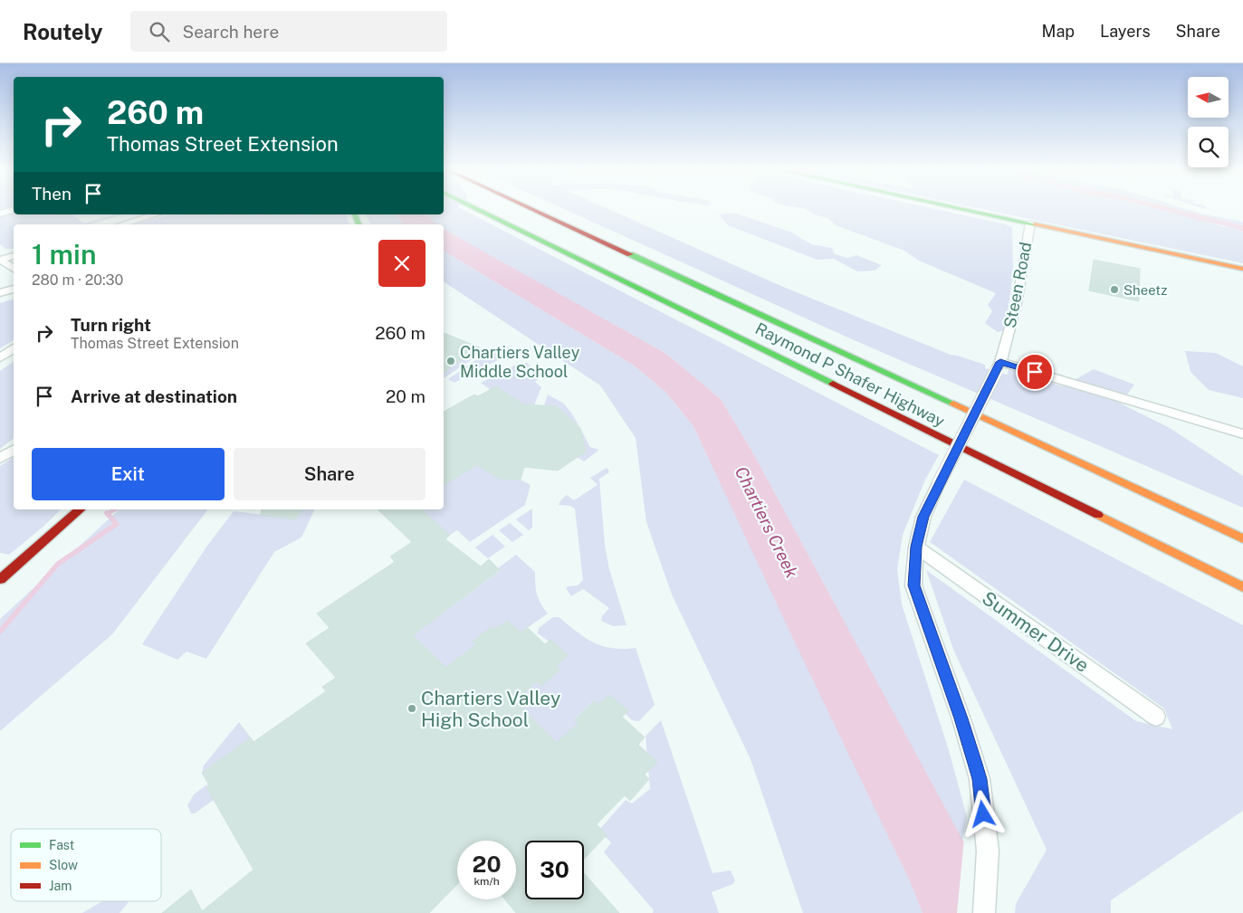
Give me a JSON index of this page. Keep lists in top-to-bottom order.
{
  "streets": {
    "main road": ["Raymond P Shafer Highway"],
    "street": ["Steen Road", "Summer Drive"]
  },
  "crossings": [
    ["Steen Road", "Summer Drive"]
  ],
  "water": ["Chartiers Creek"],
  "places": ["Sheetz", "Chartiers Valley Middle School", "Chartiers Valley High School"],
  "legend": ["Fast", "Slow", "Jam"],
  "north": "left",
  "page": {
    "header": "Routely",
    "search": "Search here",
    "nav": ["Map", "Layers", "Share"],
    "turn": ["260 m", "Thomas Street Extension"],
    "then": "Then",
    "heading": ["1 min", "280 m · 20:30"],
    "list": [
      {
        "name": "Turn right",
        "note": "Thomas Street Extension",
        "value": "260 m"
      },
      {
        "name": "Arrive at destination",
        "value": "20 m"
      }
    ],
    "buttons": ["Exit", "Share"],
    "speed": "20 km/h",
    "limit": "30"
  }
}
